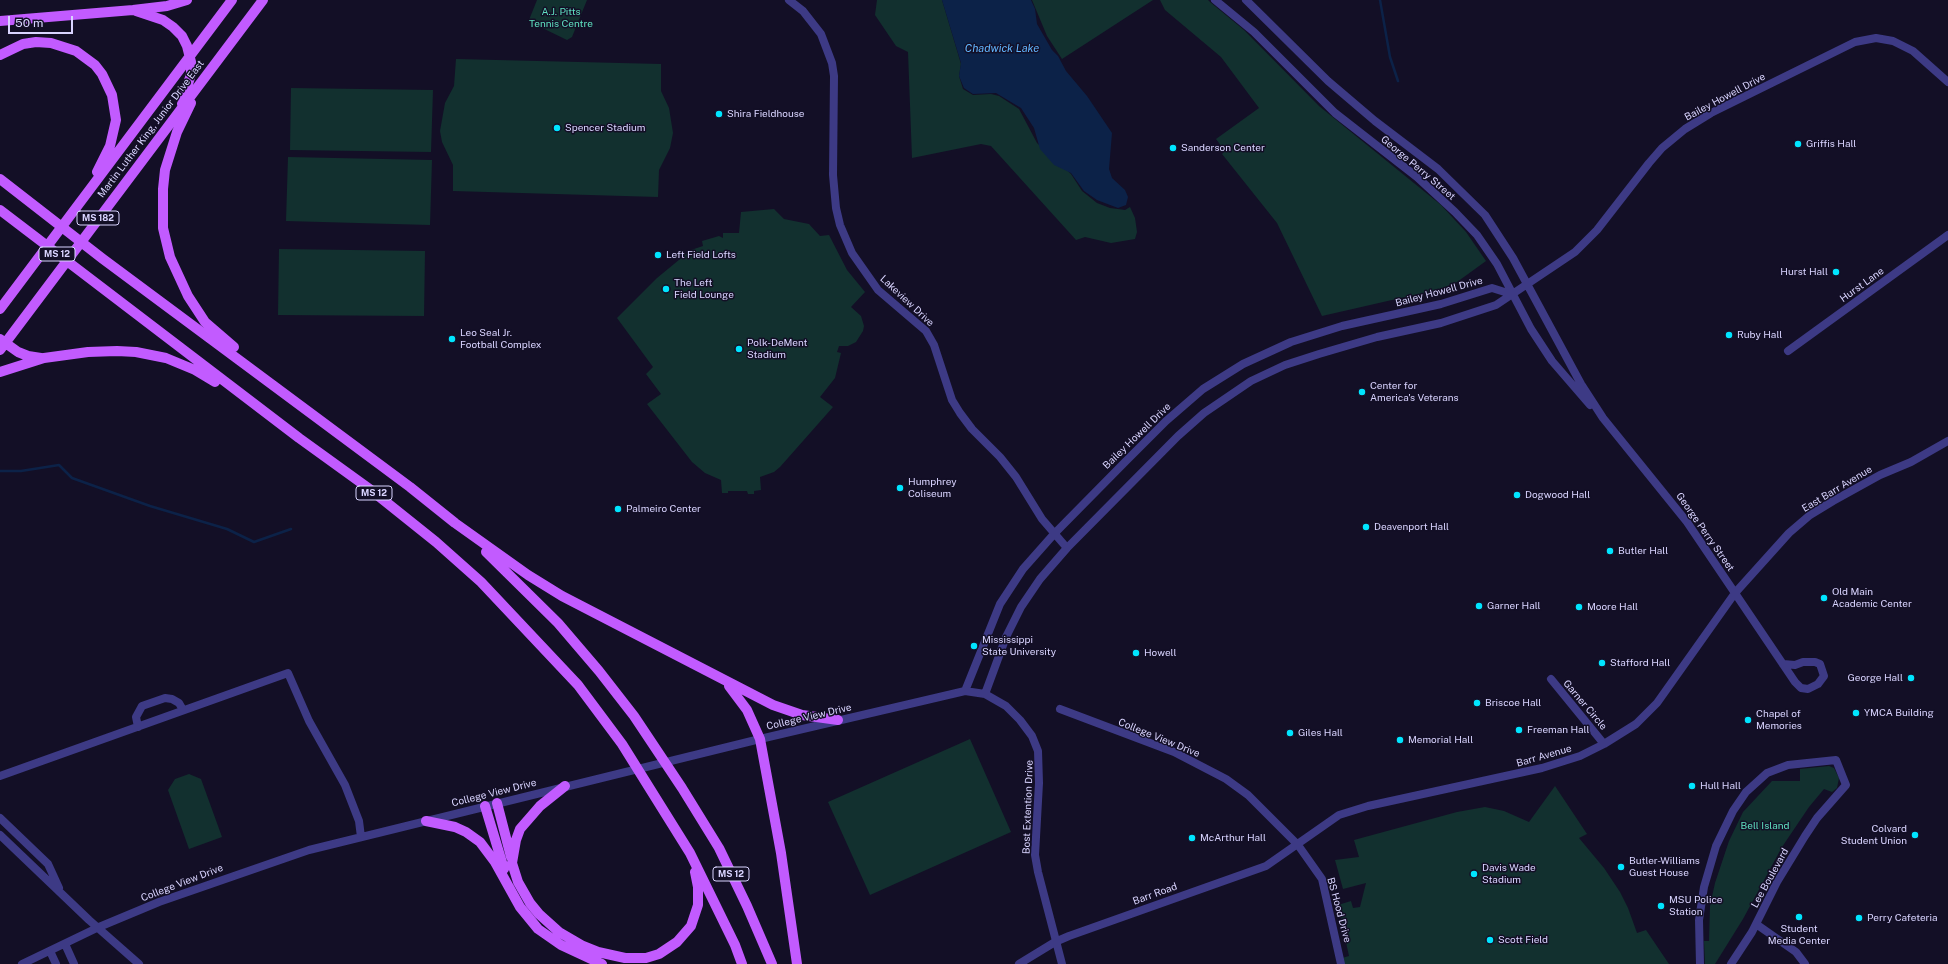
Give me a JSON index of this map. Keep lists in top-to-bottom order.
{
  "streets": {
    "main road": ["Martin Luther King, Junior Drive East", "MS 182", "MS 12"],
    "street": [
      "Bailey Howell Drive",
      "George Perry Street",
      "Hurst Lane",
      "Lakeview Drive",
      "East Barr Avenue",
      "Garner Circle",
      "College View Drive",
      "Barr Avenue",
      "Bost Extention Drive",
      "Lee Boulevard",
      "Barr Road",
      "BS Hood Drive"
    ]
  },
  "crossings": [
    ["Bailey Howell Drive", "George Perry Street"],
    ["Bailey Howell Drive", "Lakeview Drive"],
    ["Bailey Howell Drive", "College View Drive"],
    ["George Perry Street", "East Barr Avenue"],
    ["George Perry Street", "Barr Avenue"],
    ["East Barr Avenue", "Barr Avenue"],
    ["Garner Circle", "Barr Avenue"],
    ["College View Drive", "Barr Avenue"],
    ["College View Drive", "Bost Extention Drive"],
    ["College View Drive", "Barr Road"],
    ["College View Drive", "BS Hood Drive"],
    ["Barr Avenue", "Barr Road"],
    ["Barr Avenue", "BS Hood Drive"],
    ["Bost Extention Drive", "Barr Road"],
    ["Barr Road", "BS Hood Drive"]
  ],
  "water": ["Chadwick Lake"],
  "parks": ["A.J. Pitts Tennis Centre", "Bell Island"],
  "places": [
    "Shira Fieldhouse",
    "Spencer Stadium",
    "Griffis Hall",
    "Sanderson Center",
    "Left Field Lofts",
    "Hurst Hall",
    "The Left Field Lounge",
    "Ruby Hall",
    "Leo Seal Jr. Football Complex",
    "Polk-DeMent Stadium",
    "Center for America's Veterans",
    "Humphrey Coliseum",
    "Dogwood Hall",
    "Palmeiro Center",
    "Deavenport Hall",
    "Butler Hall",
    "Old Main Academic Center",
    "Garner Hall",
    "Moore Hall",
    "Mississippi State University",
    "Howell",
    "Stafford Hall",
    "George Hall",
    "Briscoe Hall",
    "YMCA Building",
    "Chapel of Memories",
    "Freeman Hall",
    "Giles Hall",
    "Memorial Hall",
    "Hull Hall",
    "Colvard Student Union",
    "McArthur Hall",
    "Butler-Williams Guest House",
    "Davis Wade Stadium",
    "MSU Police Station",
    "Student Media Center",
    "Perry Cafeteria",
    "Scott Field"
  ],
  "scale_bar": "50 m"
}
